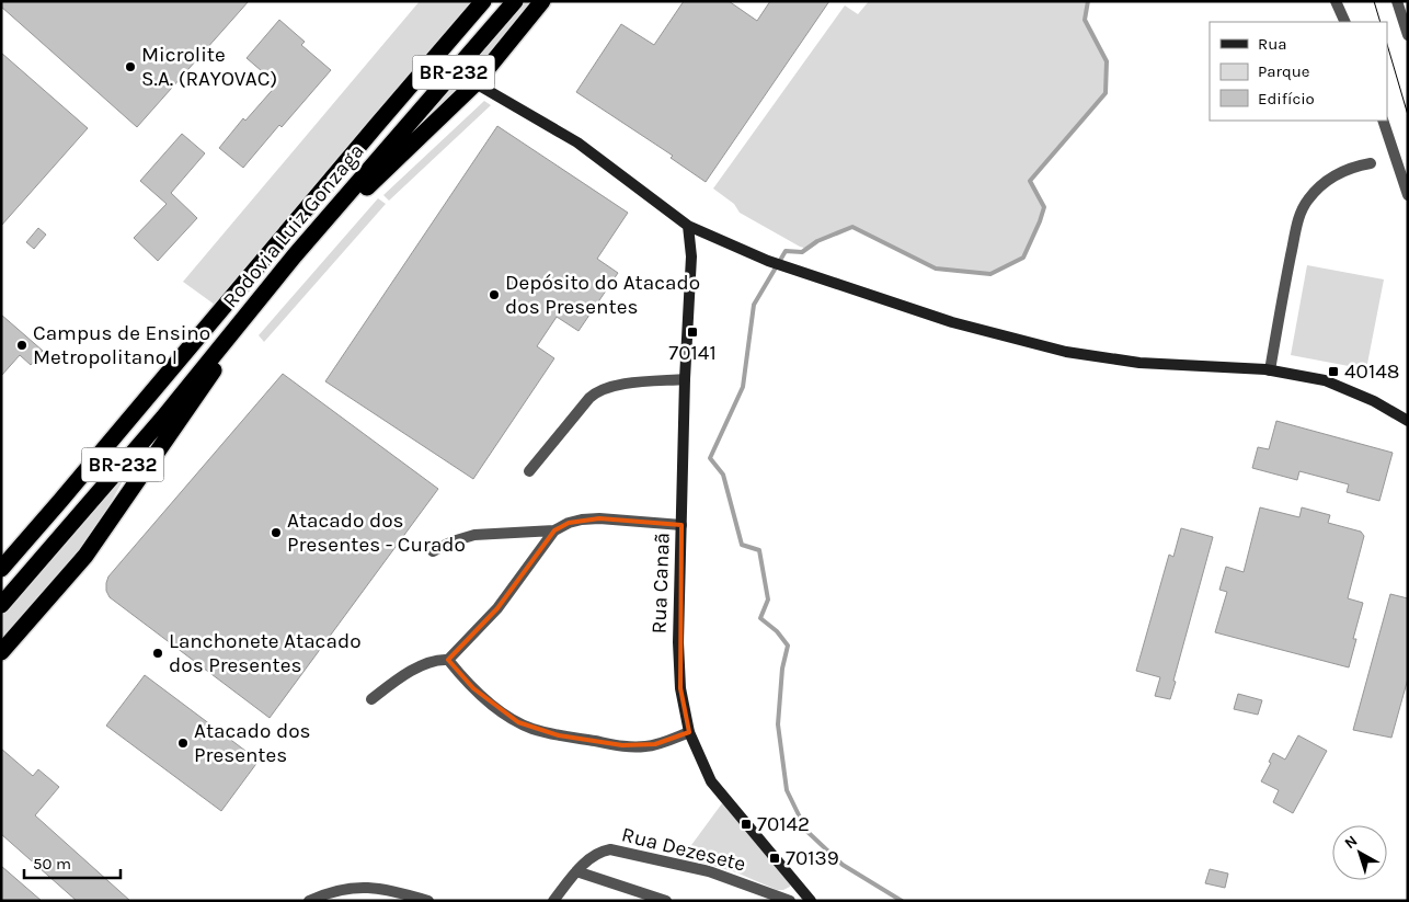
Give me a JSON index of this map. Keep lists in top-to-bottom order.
{
  "streets": {
    "highway": ["BR-232", "Rodovia Luiz Gonzaga"],
    "main road": ["Rua Canaã"],
    "street": ["Rua Dezesete"]
  },
  "places": {
    "other": [
      "Microlite S.A. (RAYOVAC)",
      "Depósito do Atacado dos Presentes",
      "Campus de Ensino Metropolitano I",
      "Atacado dos Presentes - Curado",
      "Lanchonete Atacado dos Presentes",
      "Atacado dos Presentes"
    ],
    "transit": [
      "70141",
      "40148",
      "70142",
      "70139"
    ]
  },
  "legend": ["Rua", "Parque", "Edifício"],
  "scale_bar": "50 m",
  "north": "top left"
}
